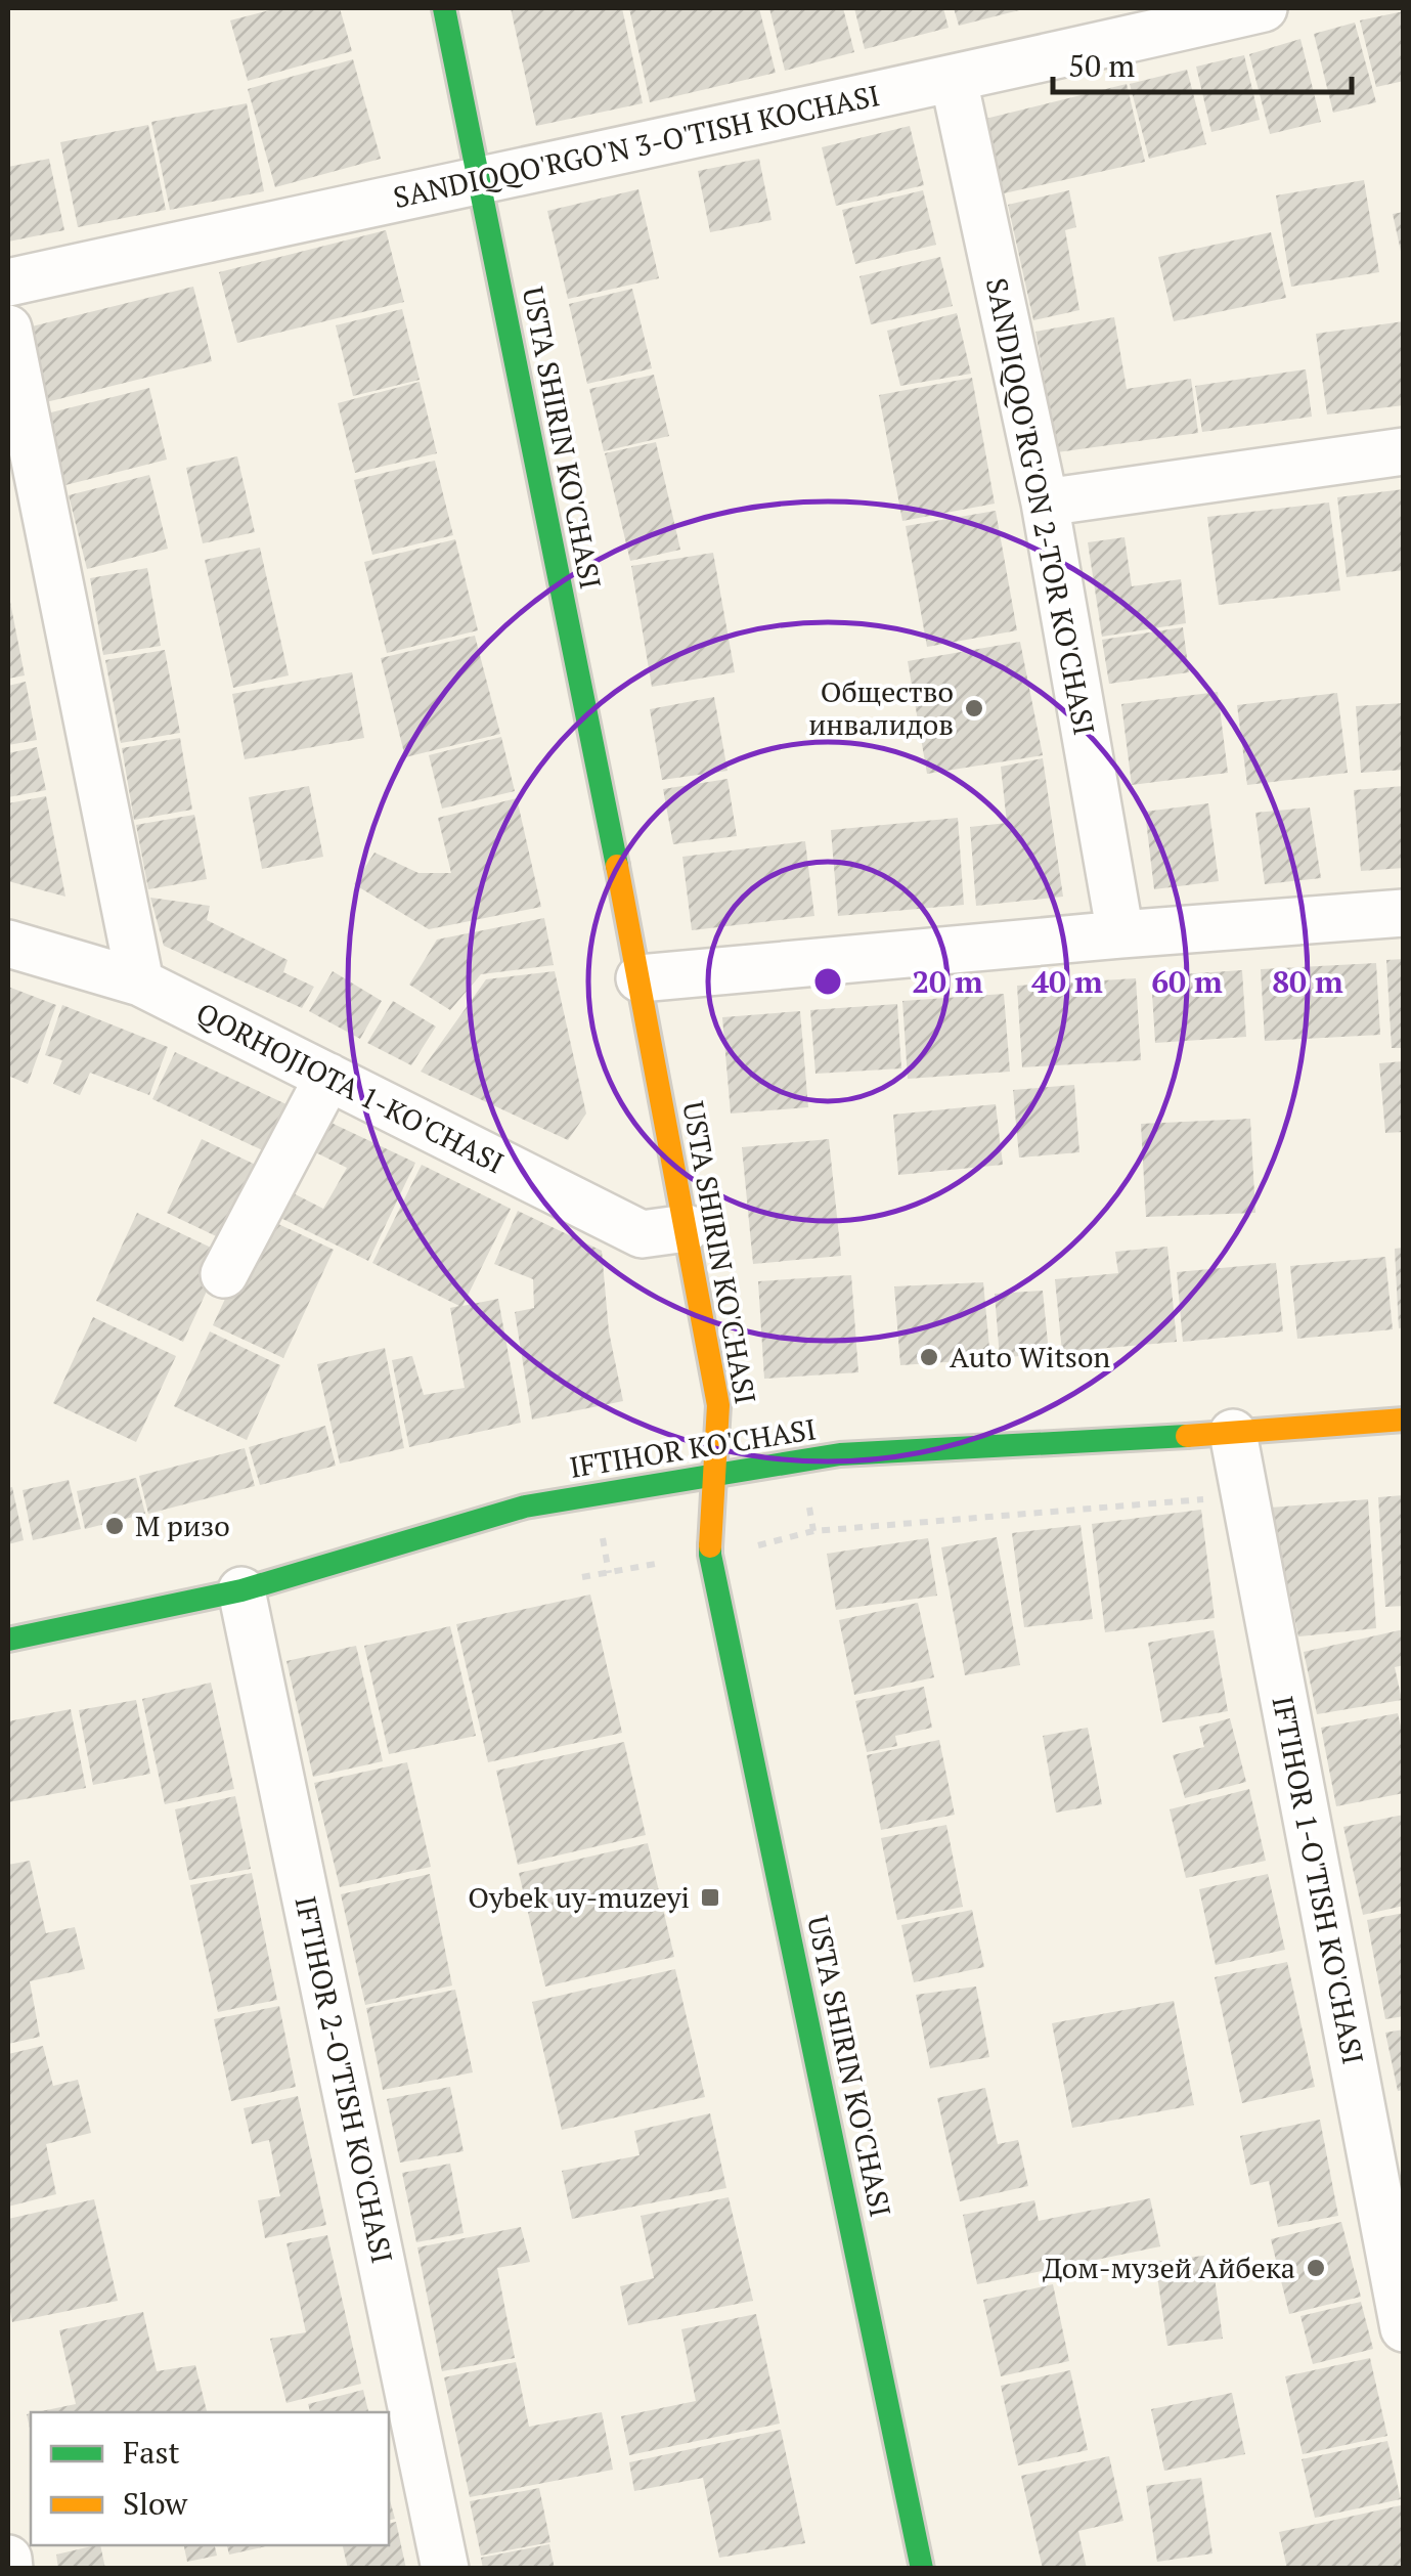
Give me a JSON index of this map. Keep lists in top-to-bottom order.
{
  "streets": {
    "main road": ["USTA SHIRIN KO'CHASI", "IFTIHOR KO'CHASI"],
    "street": [
      "SANDIQQO'RGO'N 3-O'TISH KOCHASI",
      "SANDIQQO'RG'ON 2-TOR KO'CHASI",
      "QORHOJIOTA 1-KO'CHASI",
      "IFTIHOR 1-O'TISH KO'CHASI",
      "IFTIHOR 2-O'TISH KO'CHASI"
    ]
  },
  "crossings": [
    ["SANDIQQO'RGO'N 3-O'TISH KOCHASI", "USTA SHIRIN KO'CHASI"],
    ["SANDIQQO'RGO'N 3-O'TISH KOCHASI", "SANDIQQO'RG'ON 2-TOR KO'CHASI"],
    ["USTA SHIRIN KO'CHASI", "QORHOJIOTA 1-KO'CHASI"],
    ["USTA SHIRIN KO'CHASI", "IFTIHOR KO'CHASI"],
    ["IFTIHOR KO'CHASI", "IFTIHOR 1-O'TISH KO'CHASI"],
    ["IFTIHOR KO'CHASI", "IFTIHOR 2-O'TISH KO'CHASI"]
  ],
  "places": {
    "other": [
      "Общество инвалидов",
      "Auto Witson",
      "М ризо",
      "Дом-музей Айбека"
    ],
    "transit": ["Oybek uy-muzeyi"]
  },
  "legend": ["Fast", "Slow"],
  "scale_bar": "50 m",
  "rings": [
    "20 m",
    "40 m",
    "60 m",
    "80 m"
  ]
}
